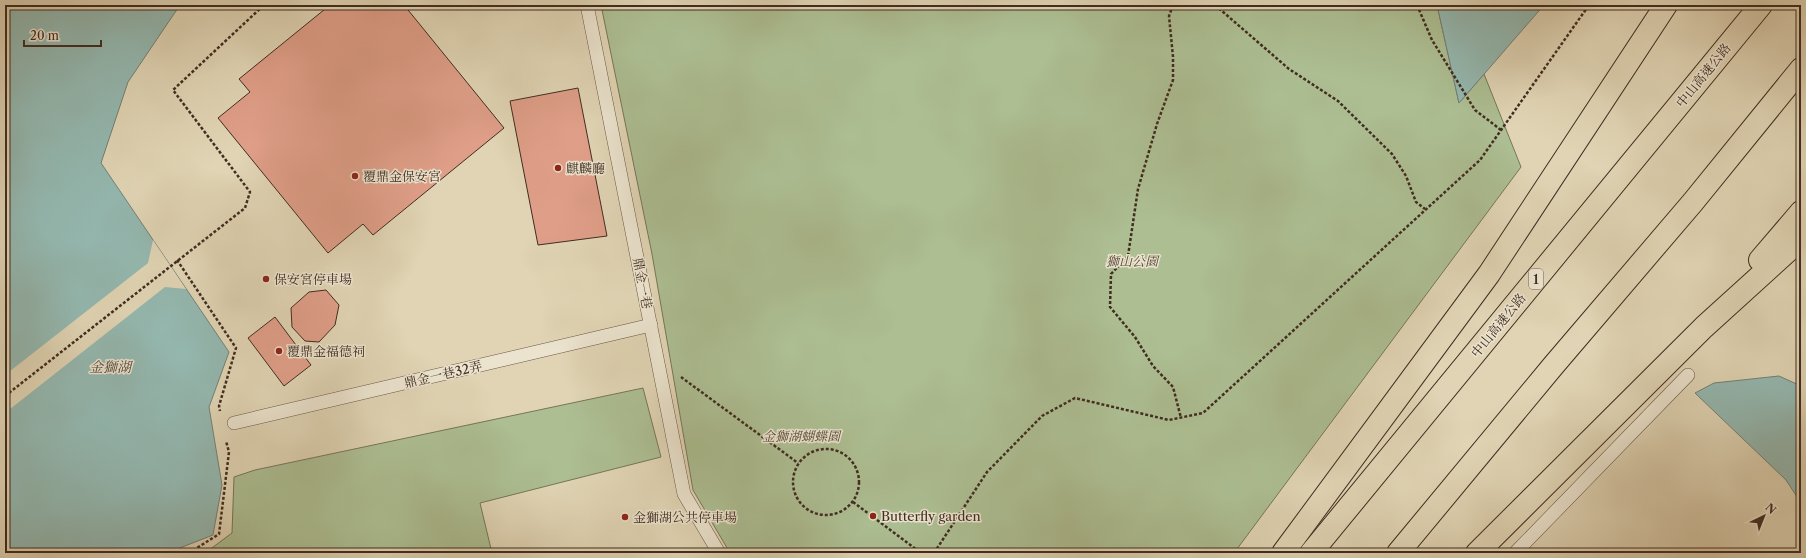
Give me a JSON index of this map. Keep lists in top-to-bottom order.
{
  "streets": {
    "highway": ["中山高速公路", "1"],
    "lane": ["鼎金一巷", "鼎金一巷32弄"]
  },
  "crossings": [
    ["鼎金一巷", "鼎金一巷32弄"]
  ],
  "water": ["金獅湖"],
  "parks": ["獅山公園", "金獅湖蝴蝶園"],
  "places": [
    "麒麟廳",
    "覆鼎金保安宮",
    "保安宮停車場",
    "覆鼎金福德祠",
    "Butterfly garden",
    "金獅湖公共停車場"
  ],
  "scale_bar": "20 m",
  "north": "top right"
}
